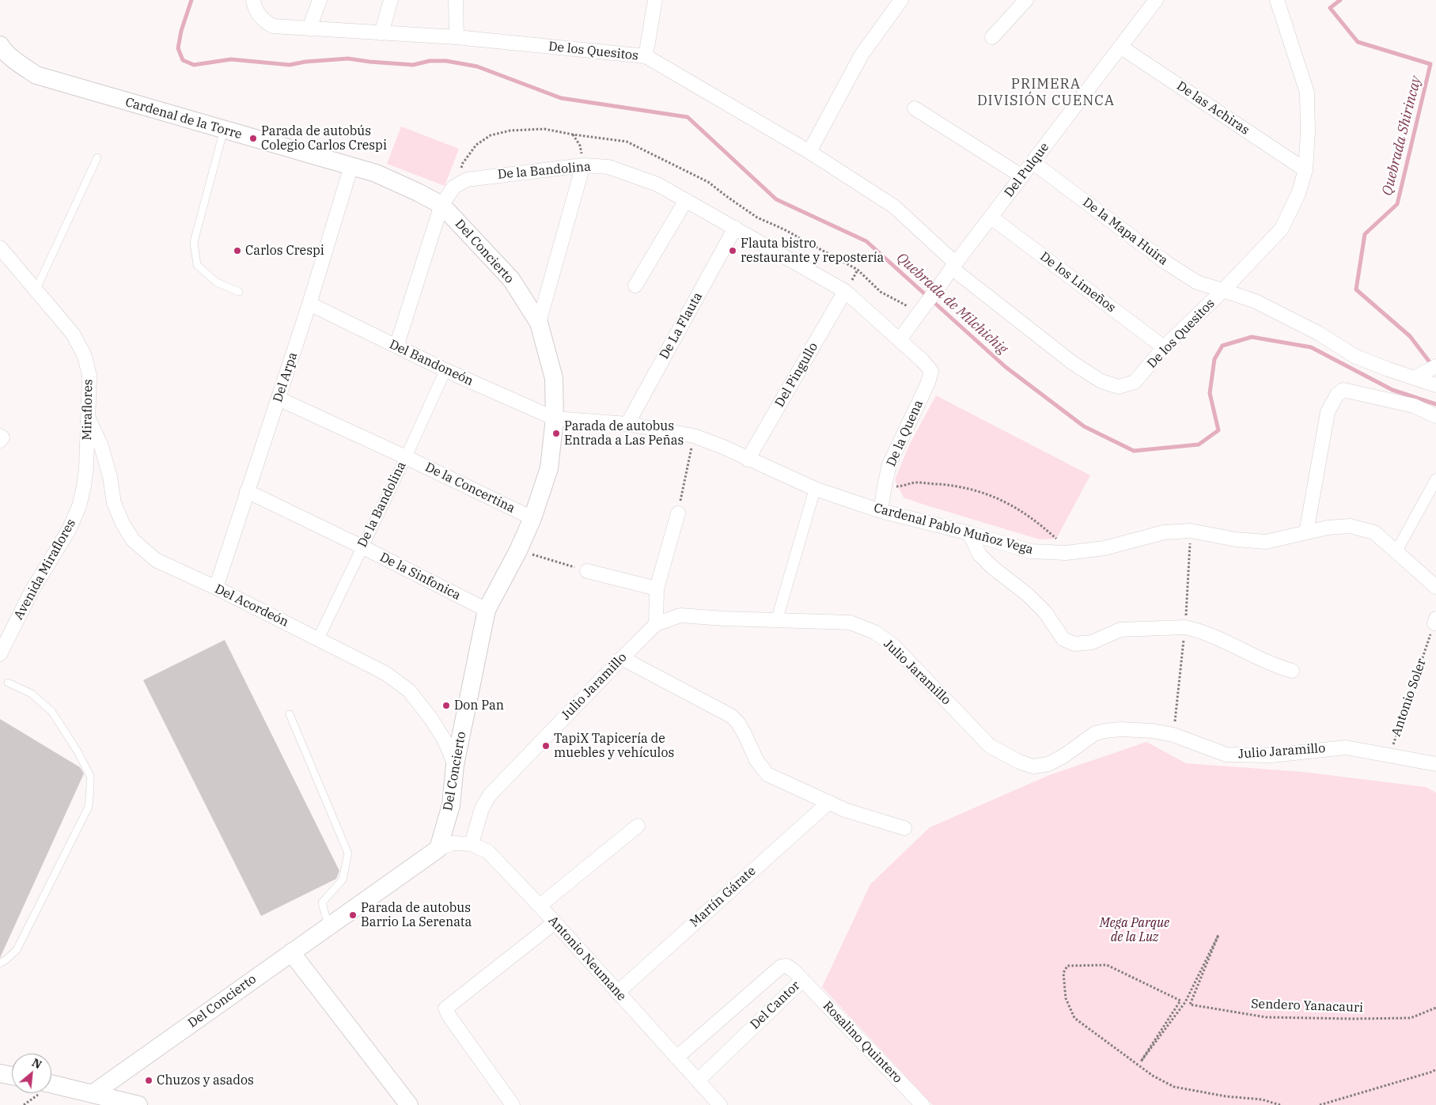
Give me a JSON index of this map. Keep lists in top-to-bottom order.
{
  "streets": {
    "street": [
      "De los Quesitos",
      "De las Achiras",
      "Cardenal de la Torre",
      "Del Pulque",
      "De la Bandolina",
      "De la Mapa Huira",
      "Del Concierto",
      "De los Limeños",
      "De La Flauta",
      "Del Bandoneón",
      "Del Pingullo",
      "Del Arpa",
      "Miraflores",
      "De la Quena",
      "De la Concertina",
      "Cardenal Pablo Muñoz Vega",
      "Avenida Miraflores",
      "De la Sinfonica",
      "Del Acordeón",
      "Julio Jaramillo",
      "Martín Gárate",
      "Antonio Neumane",
      "Del Cantor",
      "Rosalino Quintero"
    ],
    "path": ["Antonio Soler", "Sendero Yanacauri"]
  },
  "crossings": [
    ["De los Quesitos", "Del Pulque"],
    ["De los Quesitos", "De la Mapa Huira"],
    ["De los Quesitos", "De los Limeños"],
    ["De las Achiras", "Del Pulque"],
    ["Cardenal de la Torre", "De la Bandolina"],
    ["Cardenal de la Torre", "Del Concierto"],
    ["Cardenal de la Torre", "Del Arpa"],
    ["Del Pulque", "De la Bandolina"],
    ["Del Pulque", "De la Mapa Huira"],
    ["Del Pulque", "De los Limeños"],
    ["De la Bandolina", "Del Concierto"],
    ["De la Bandolina", "De La Flauta"],
    ["De la Bandolina", "Del Bandoneón"],
    ["De la Bandolina", "Del Pingullo"],
    ["De la Bandolina", "De la Quena"],
    ["De la Bandolina", "De la Concertina"],
    ["De la Bandolina", "De la Sinfonica"],
    ["De la Bandolina", "Del Acordeón"],
    ["Del Concierto", "Del Bandoneón"],
    ["Del Concierto", "De la Concertina"],
    ["Del Concierto", "Cardenal Pablo Muñoz Vega"],
    ["Del Concierto", "De la Sinfonica"],
    ["Del Concierto", "Del Acordeón"],
    ["Del Concierto", "Antonio Neumane"],
    ["De La Flauta", "Cardenal Pablo Muñoz Vega"],
    ["Del Bandoneón", "Del Arpa"],
    ["Del Bandoneón", "Cardenal Pablo Muñoz Vega"],
    ["Del Pingullo", "Cardenal Pablo Muñoz Vega"],
    ["Del Arpa", "De la Concertina"],
    ["Del Arpa", "De la Sinfonica"],
    ["Del Arpa", "Del Acordeón"],
    ["Miraflores", "Avenida Miraflores"],
    ["Miraflores", "Del Acordeón"],
    ["De la Quena", "Cardenal Pablo Muñoz Vega"],
    ["Julio Jaramillo", "Antonio Soler"],
    ["Julio Jaramillo", "Antonio Neumane"],
    ["Martín Gárate", "Antonio Neumane"],
    ["Antonio Neumane", "Del Cantor"],
    ["Del Cantor", "Rosalino Quintero"]
  ],
  "districts": ["PRIMERA DIVISIÓN CUENCA"],
  "water": ["Quebrada Shirincay", "Quebrada de Milchichig"],
  "parks": ["Mega Parque de la Luz"],
  "places": [
    "Parada de autobús Colegio Carlos Crespi",
    "Carlos Crespi",
    "Flauta bistro restaurante y repostería",
    "Parada de autobus Entrada a Las Peñas",
    "Don Pan",
    "TapiX Tapicería de muebles y vehículos",
    "Parada de autobus Barrio La Serenata",
    "Chuzos y asados"
  ],
  "north": "top right"
}
